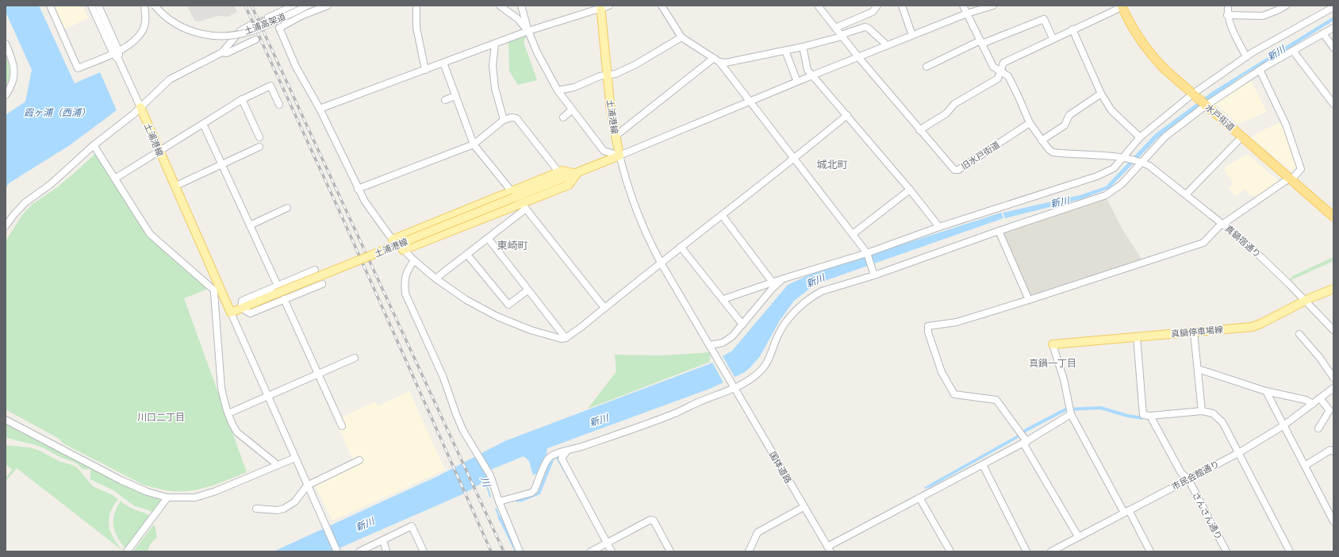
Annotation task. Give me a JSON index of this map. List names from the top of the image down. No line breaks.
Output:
{"streets":{"highway":["水戸街道"],"main road":["土浦港線","真鍋停車場線"],"street":["土浦高架道","旧水戸街道","真鍋宿通り","国体道路","市民会館通り","さんさん通り"]},"crossings":[["土浦港線","国体道路"],["真鍋宿通り","真鍋停車場線"],["真鍋停車場線","さんさん通り"],["市民会館通り","さんさん通り"]],"districts":["城北町","東崎町","真鍋一丁目","川口二丁目"],"water":["新川","霞ヶ浦（西浦）","川"]}
